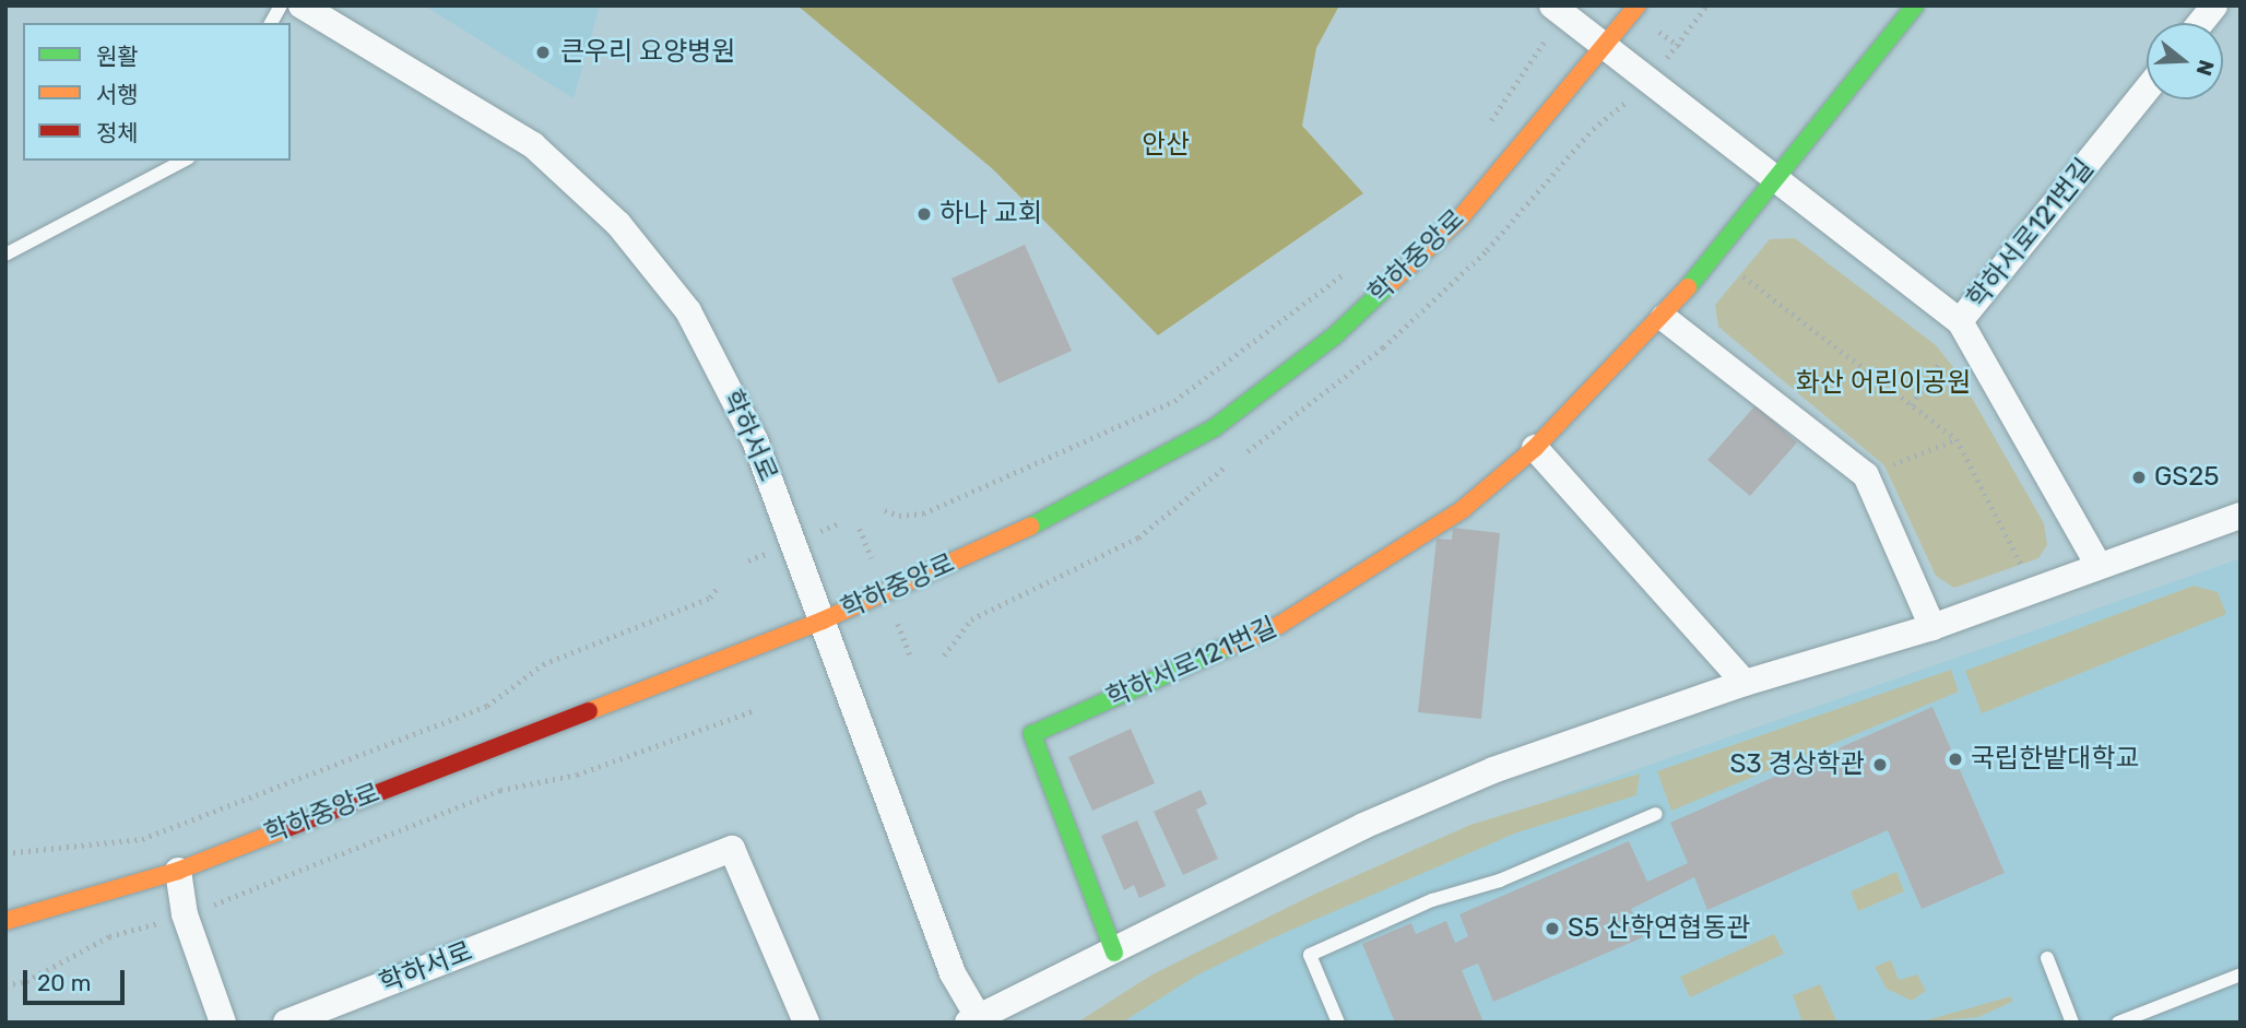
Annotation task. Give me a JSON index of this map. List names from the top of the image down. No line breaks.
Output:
{"streets":{"street":["학하서로121번길","학하중앙로","학하서로"]},"crossings":[["학하중앙로","학하서로"]],"parks":["안산","화산 어린이공원"],"places":["큰우리 요양병원","하나 교회","GS25","국립한밭대학교","S3 경상학관","S5 산학연협동관"],"legend":["원활","서행","정체"],"scale_bar":"20 m","north":"right"}
